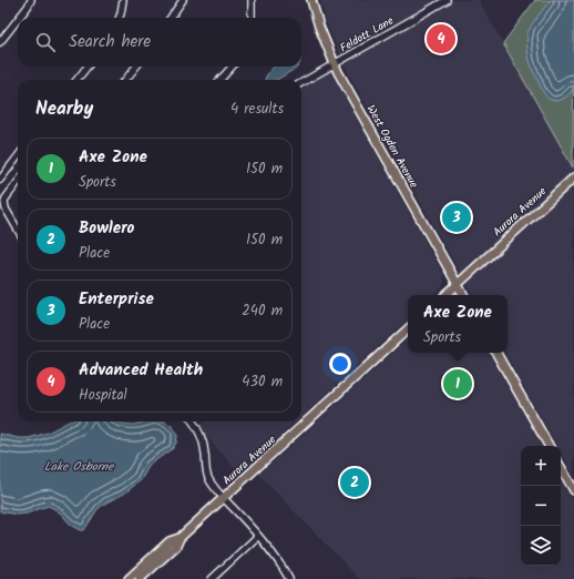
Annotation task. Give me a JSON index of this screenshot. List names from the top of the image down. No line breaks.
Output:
{"streets":{"main road":["West Ogden Avenue","Aurora Avenue"],"street":["Feldott Lane"]},"crossings":[["Feldott Lane","West Ogden Avenue"],["West Ogden Avenue","Aurora Avenue"]],"water":["Lake Osborne"],"page":{"search":"Search here","pins":["4","3","1","2"],"heading":["Nearby","4 results"],"list":[{"mark":"1","name":"Axe Zone","note":"Sports","value":"150 m"},{"mark":"2","name":"Bowlero","note":"Place","value":"150 m"},{"mark":"3","name":"Enterprise","note":"Place","value":"240 m"},{"mark":"4","name":"Advanced Health","note":"Hospital","value":"430 m"}],"popup":["Axe Zone","Sports"],"map_buttons":["+","−"]}}
